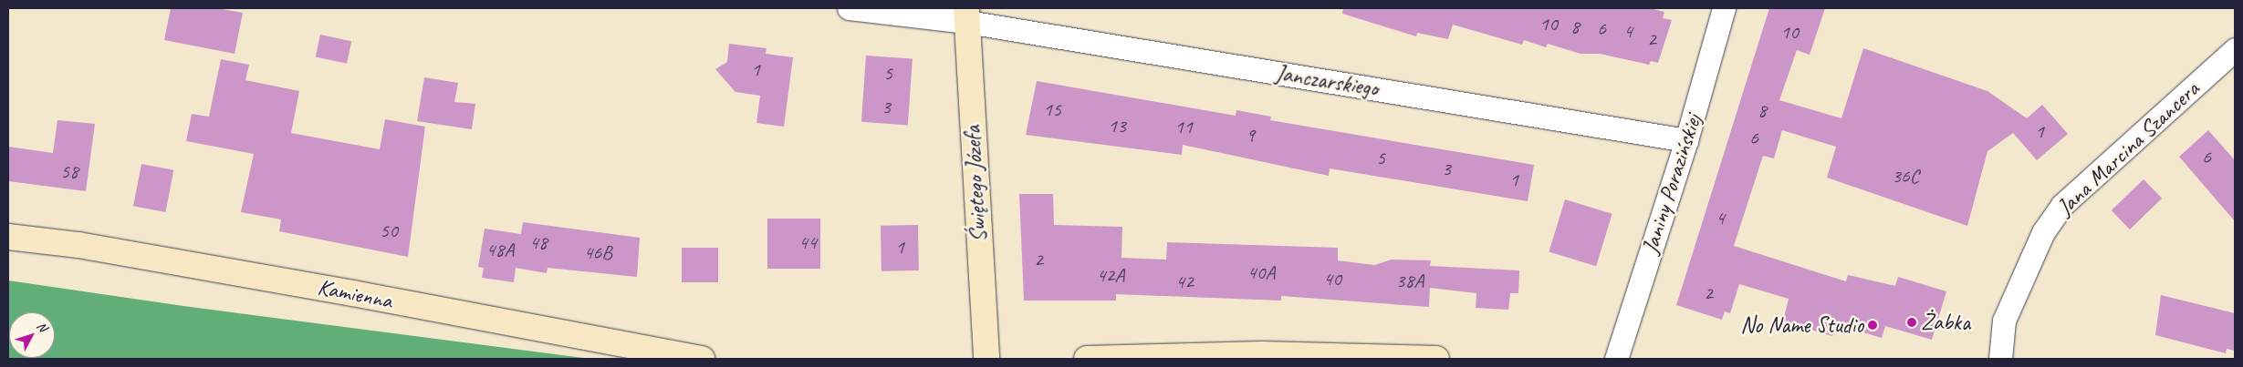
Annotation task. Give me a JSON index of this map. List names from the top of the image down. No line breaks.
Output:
{"streets":{"street":["Janczarskiego","Jana Marcina Szancera","Świętego Józefa","Janiny Porazińskiej","Kamienna"]},"crossings":[["Janczarskiego","Świętego Józefa"],["Janczarskiego","Janiny Porazińskiej"]],"places":["Żabka","No Name Studio"],"house_numbers":["10","8","6","4","10","2","1","5","3","15","8","13","11","1","9","6","6","5","3","58","36C","1","4","50","48","44","1","48A","46B","2","40A","42A","40","38A","42","2"],"north":"top right"}
